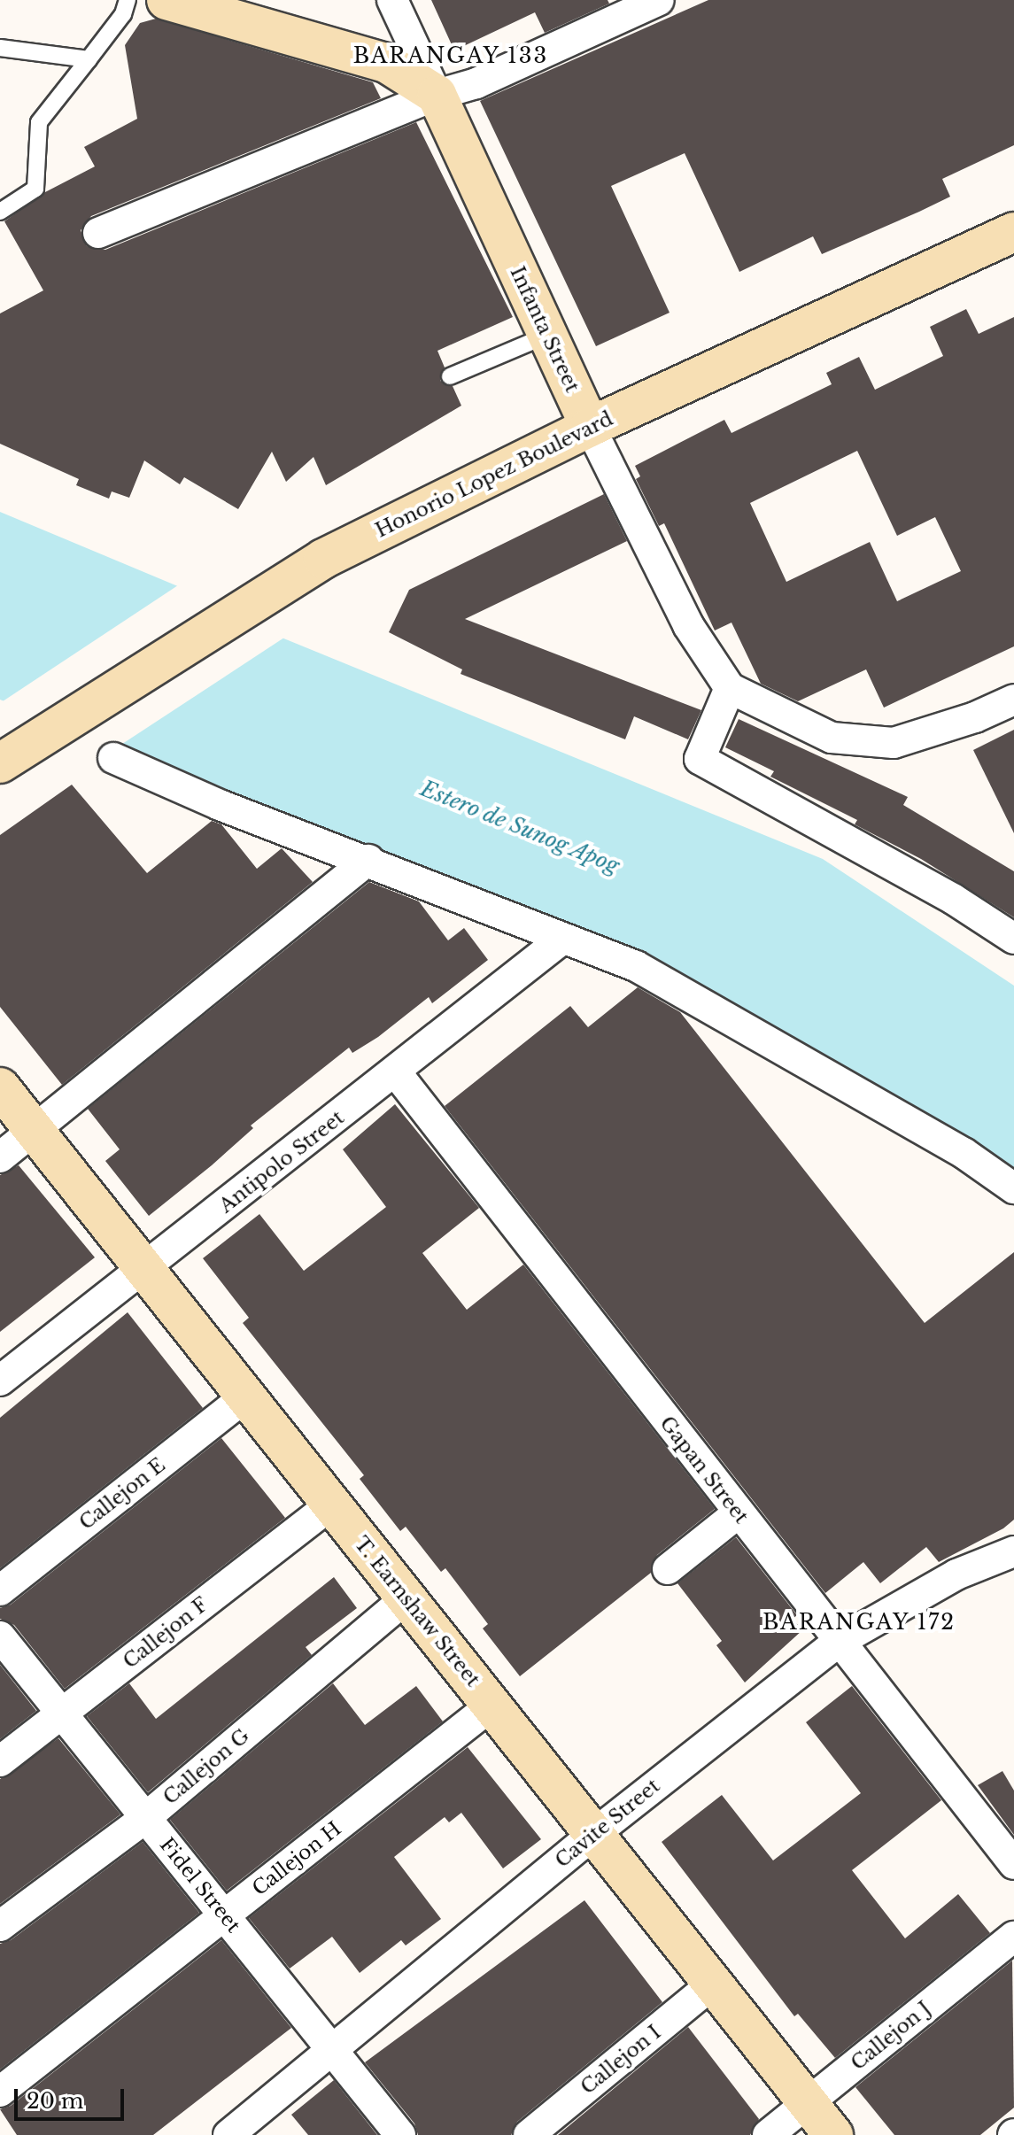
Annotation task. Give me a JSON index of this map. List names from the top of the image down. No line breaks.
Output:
{"streets":{"street":["Infanta Street","Honorio Lopez Boulevard","Antipolo Street","Gapan Street","Callejon E","T. Earnshaw Street","Callejon F","Callejon G","Cavite Street","Callejon H","Fidel Street","Callejon J","Callejon I"]},"crossings":[["Infanta Street","Honorio Lopez Boulevard"],["Antipolo Street","Gapan Street"],["Antipolo Street","T. Earnshaw Street"],["Gapan Street","Cavite Street"],["Callejon E","T. Earnshaw Street"],["T. Earnshaw Street","Callejon F"],["T. Earnshaw Street","Callejon G"],["T. Earnshaw Street","Cavite Street"],["T. Earnshaw Street","Callejon H"],["T. Earnshaw Street","Callejon J"],["T. Earnshaw Street","Callejon I"],["Callejon F","Fidel Street"],["Callejon G","Fidel Street"],["Cavite Street","Fidel Street"],["Callejon H","Fidel Street"]],"districts":["BARANGAY 133","BARANGAY 172"],"water":["Estero de Sunog Apog"],"scale_bar":"20 m"}
